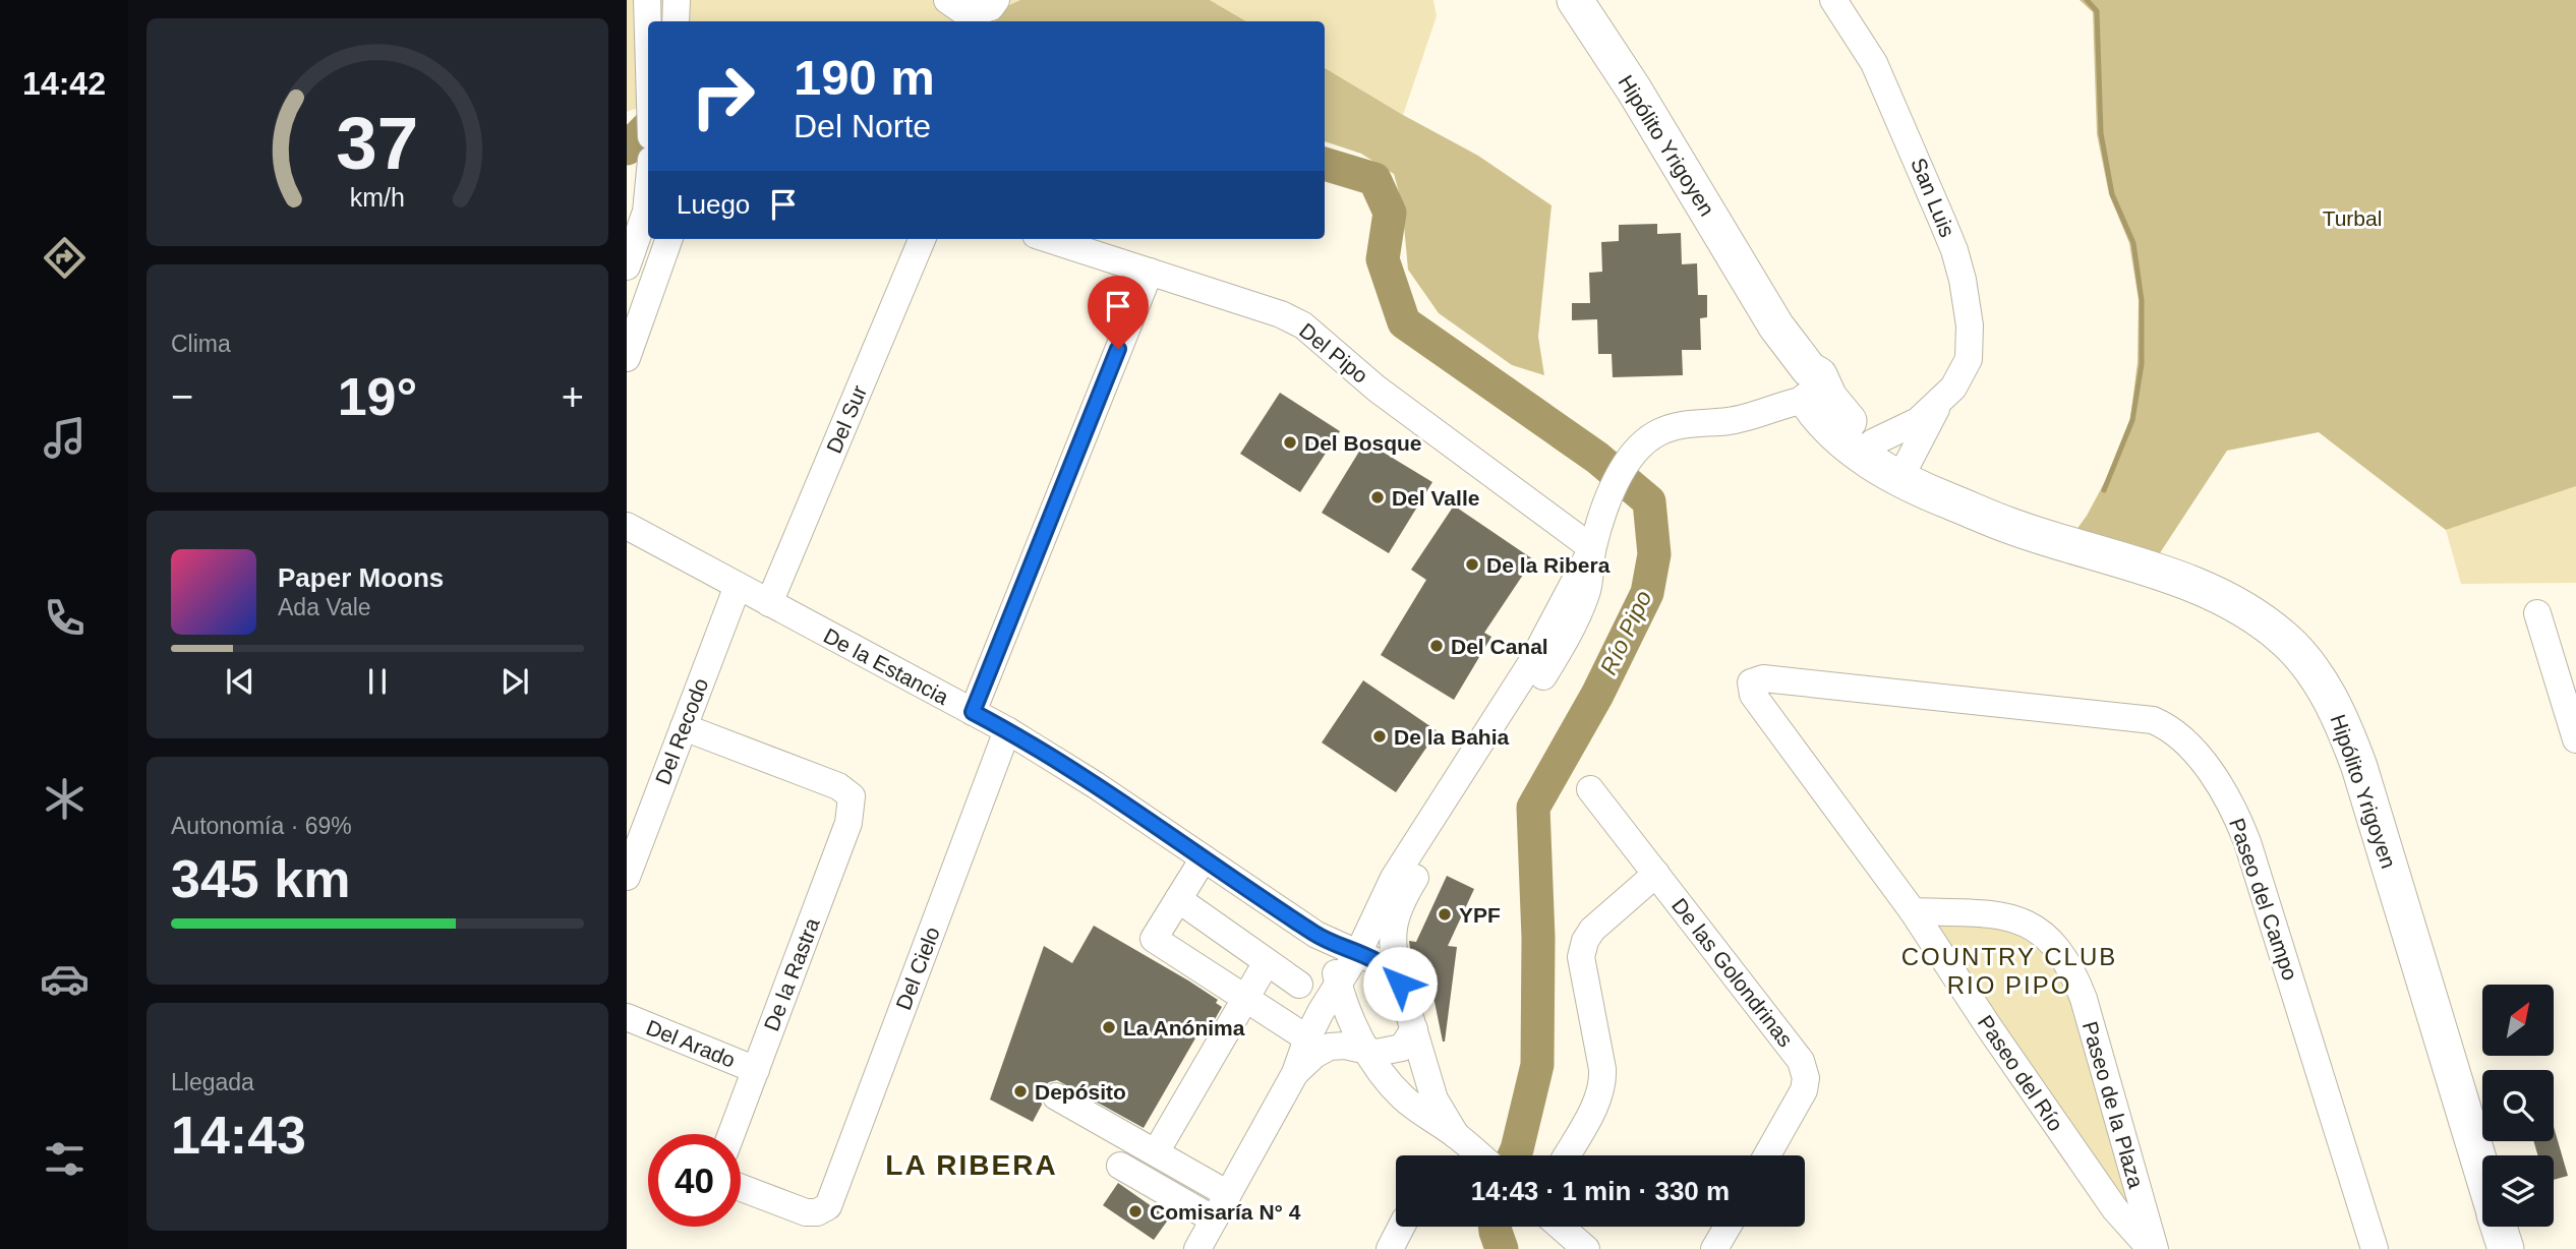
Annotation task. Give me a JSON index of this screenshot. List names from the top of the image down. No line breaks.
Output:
{"streets":{"main road":["Hipólito Yrigoyen"],"street":["San Luis","Del Pipo","Del Sur","De la Estancia","Del Recodo","Paseo del Campo","Del Cielo","De las Golondrinas","De la Rastra","Del Arado","Paseo del Río","Paseo de la Plaza"]},"crossings":[["Hipólito Yrigoyen","San Luis"],["Del Sur","De la Estancia"],["De la Estancia","Del Recodo"],["De la Estancia","Del Cielo"],["Del Recodo","De la Rastra"],["Paseo del Campo","Paseo del Río"],["De la Rastra","Del Arado"],["Paseo del Río","Paseo de la Plaza"]],"districts":["COUNTRY CLUB RIO PIPO","LA RIBERA"],"water":["Río Pipo"],"parks":["Turbal"],"places":["Del Bosque","Del Valle","De la Ribera","Del Canal","De la Bahia","YPF","La Anónima","Depósito","Comisaría N° 4"],"north":"top right","page":{"tabs":"14:42","turn":["190 m","Del Norte"],"then":"Luego","tile":["Clima",["Autonomía · 69%","345 km"],["Llegada","14:43"]],"heat":["−","19°","+"],"song":["Paper Moons","Ada Vale"],"limit":"40","trip":"14:43 · 1 min · 330 m","gauge":["37","km/h"]}}
